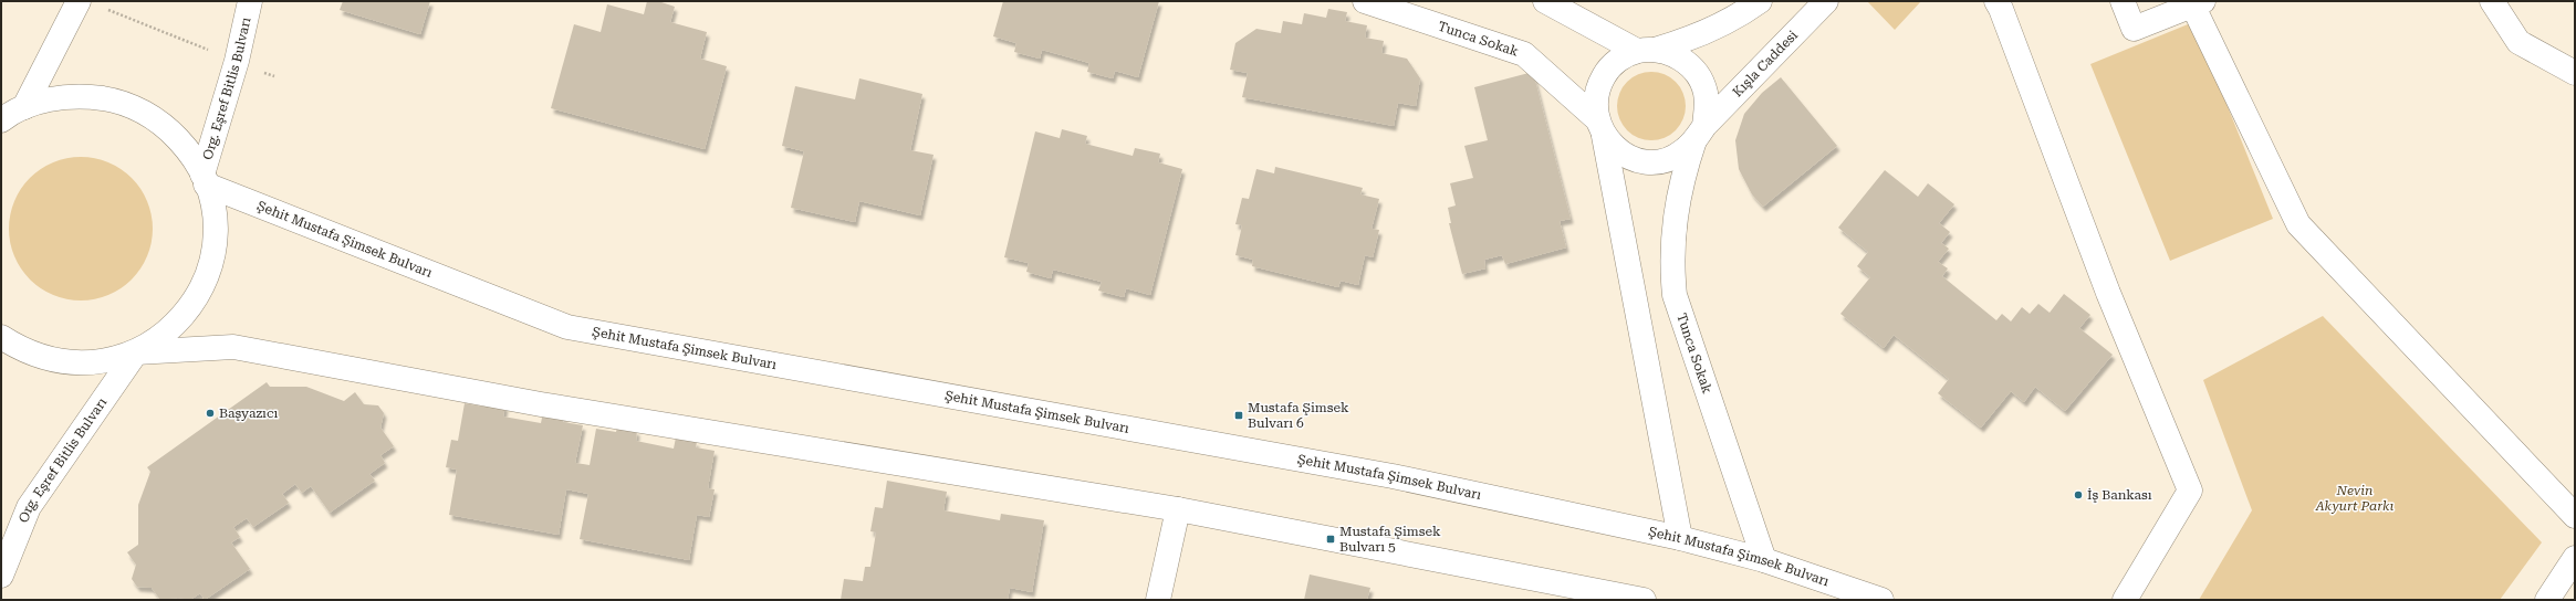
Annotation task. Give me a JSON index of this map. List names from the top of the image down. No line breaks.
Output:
{"streets":{"main road":["Tunca Sokak","Kışla Caddesi","Org. Eşref Bitlis Bulvarı","Şehit Mustafa Şimsek Bulvarı"]},"crossings":[["Tunca Sokak","Kışla Caddesi"],["Tunca Sokak","Şehit Mustafa Şimsek Bulvarı"],["Org. Eşref Bitlis Bulvarı","Şehit Mustafa Şimsek Bulvarı"]],"parks":["Nevin Akyurt Parkı"],"places":{"other":["Başyazıcı","İş Bankası"],"transit":["Mustafa Şimsek Bulvarı 6","Mustafa Şimsek Bulvarı 5"]}}
